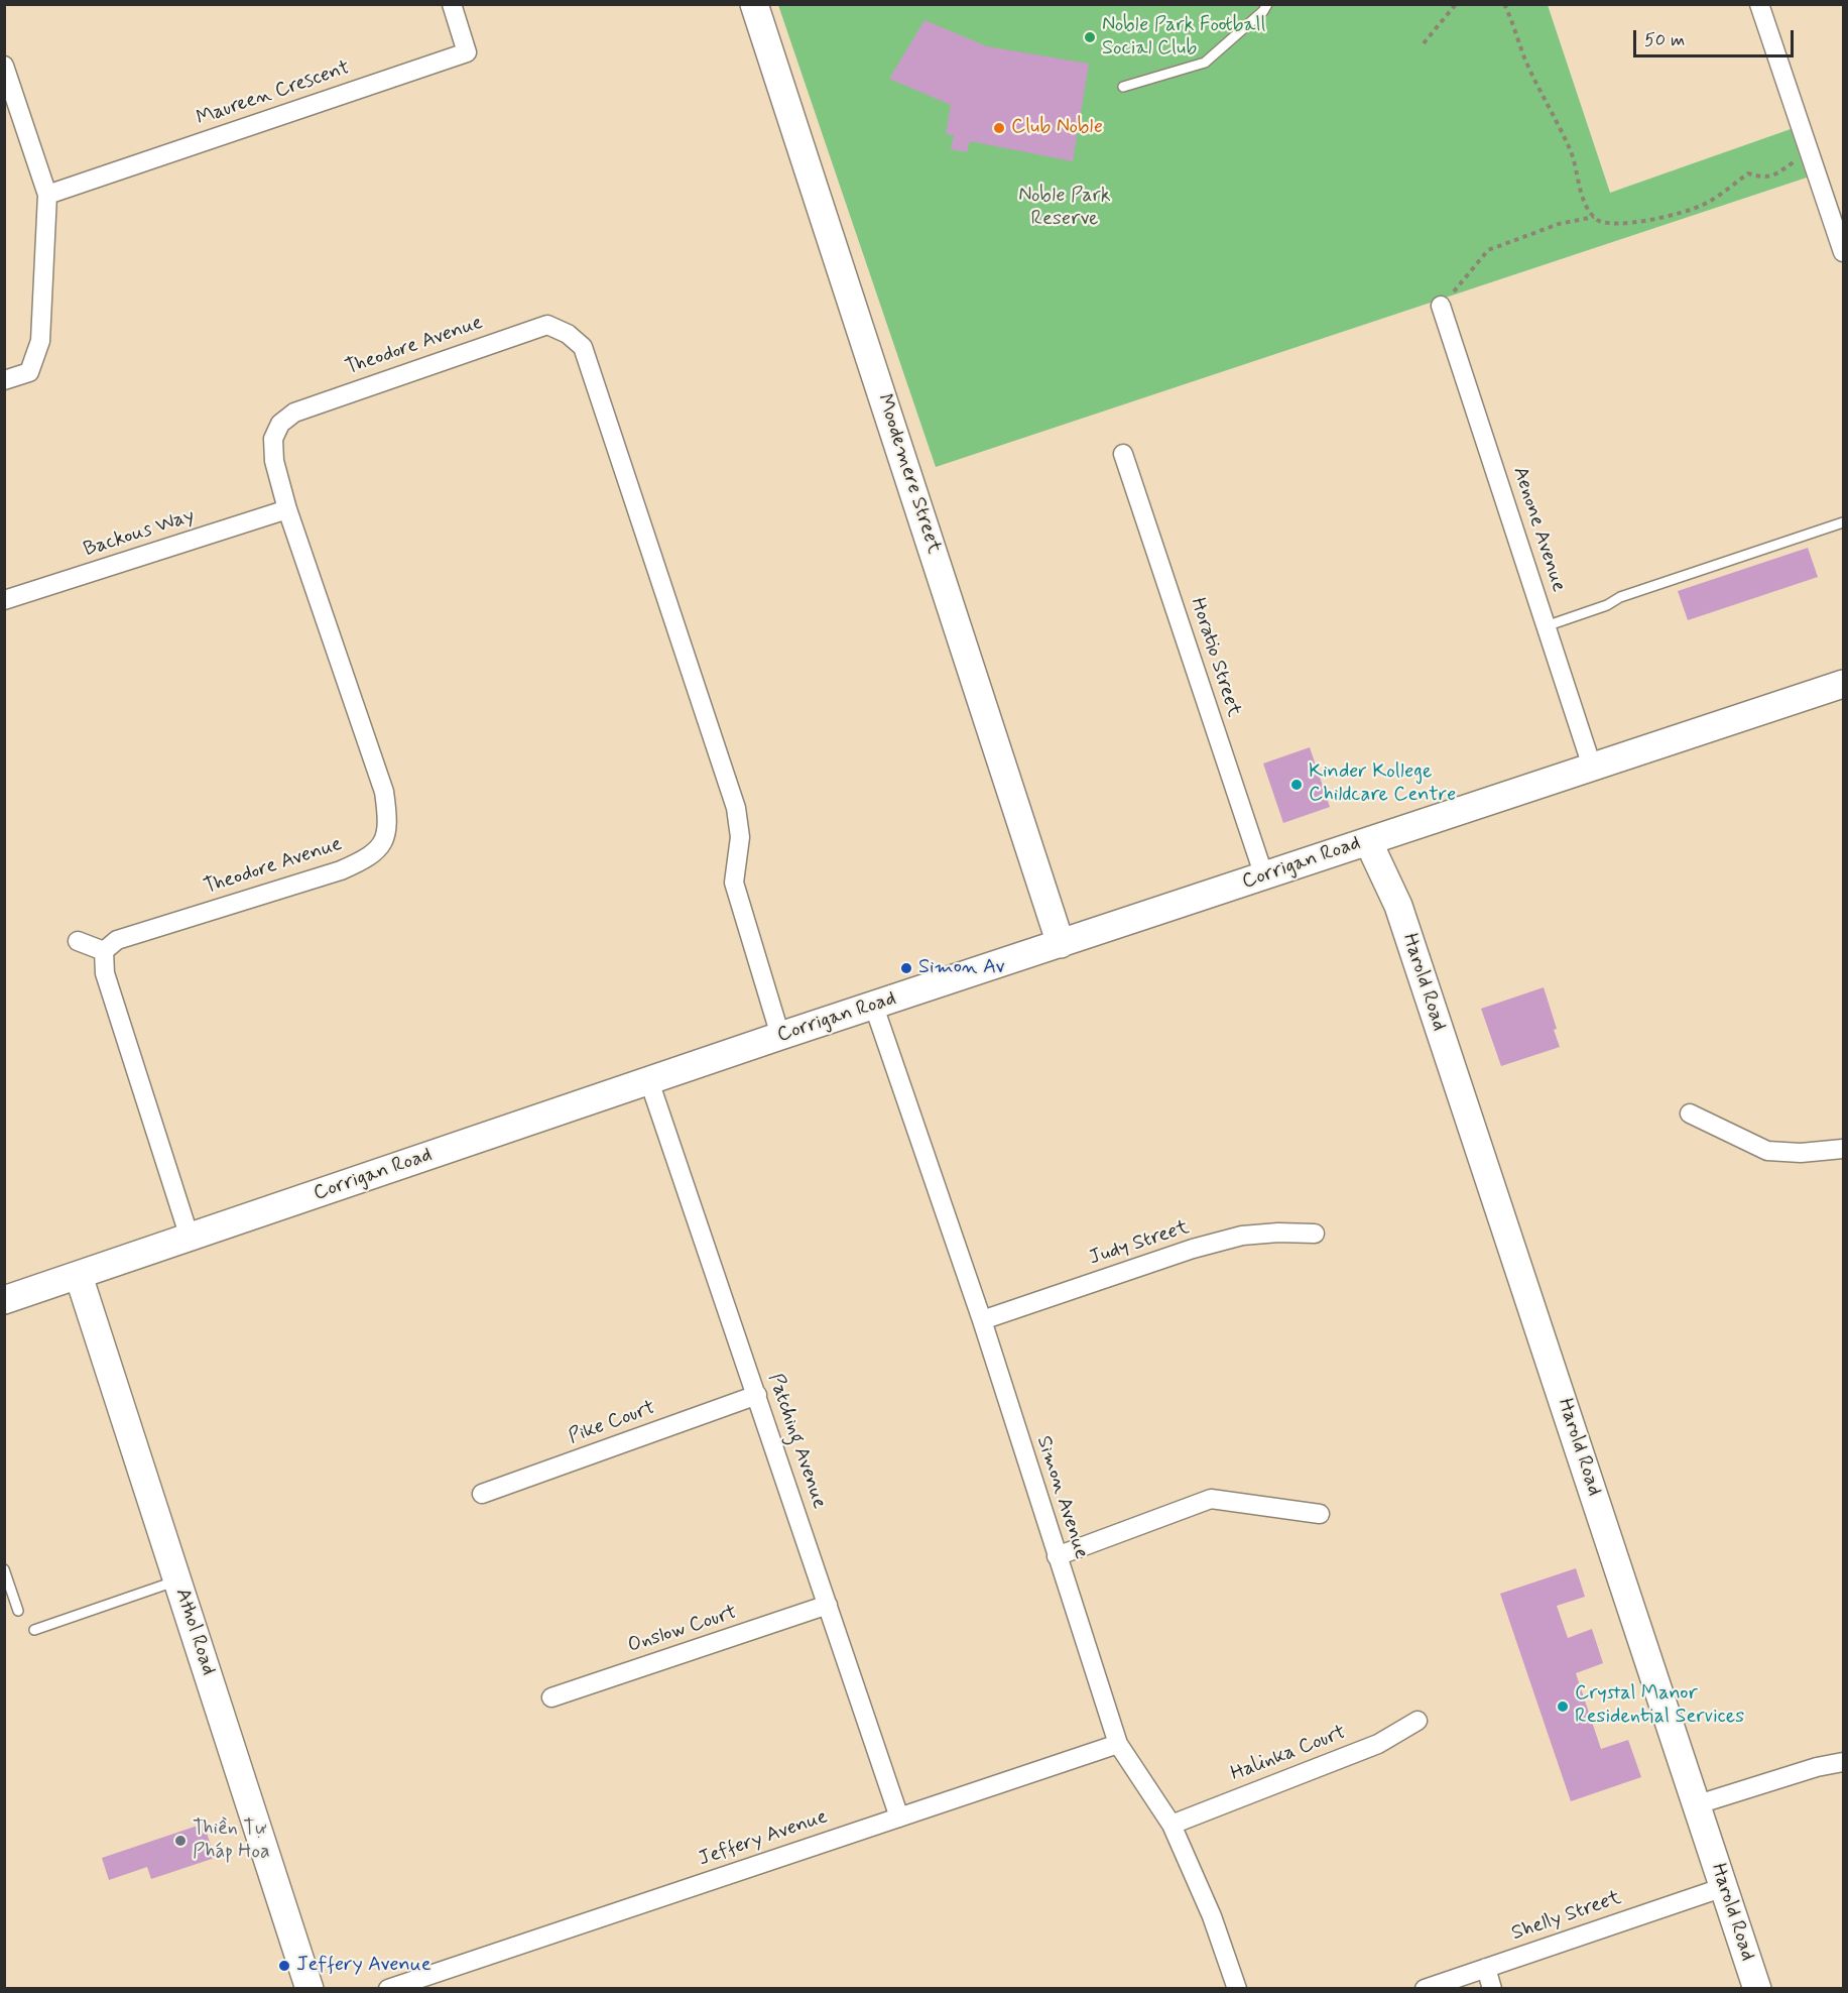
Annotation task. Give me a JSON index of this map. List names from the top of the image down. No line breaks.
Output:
{"streets":{"main road":["Moodemere Street","Corrigan Road","Harold Road","Athol Road"],"street":["Maureen Crescent","Theodore Avenue","Aenone Avenue","Backous Way","Horatio Street","Judy Street","Pike Court","Patching Avenue","Simon Avenue","Onslow Court","Halinka Court","Jeffery Avenue","Shelly Street"]},"crossings":[["Theodore Avenue","Backous Way"],["Theodore Avenue","Corrigan Road"],["Moodemere Street","Corrigan Road"],["Aenone Avenue","Corrigan Road"],["Horatio Street","Corrigan Road"],["Corrigan Road","Harold Road"],["Corrigan Road","Patching Avenue"],["Corrigan Road","Simon Avenue"],["Corrigan Road","Athol Road"],["Harold Road","Shelly Street"],["Judy Street","Simon Avenue"],["Pike Court","Patching Avenue"],["Patching Avenue","Onslow Court"],["Patching Avenue","Jeffery Avenue"],["Simon Avenue","Halinka Court"],["Simon Avenue","Jeffery Avenue"]],"parks":["Noble Park Reserve"],"places":["Noble Park Football Social Club","Club Noble","Kinder Kollege Childcare Centre","Simon Av","Crystal Manor Residential Services","Thiền Tự Pháp Hoa","Jeffery Avenue"],"scale_bar":"50 m"}
